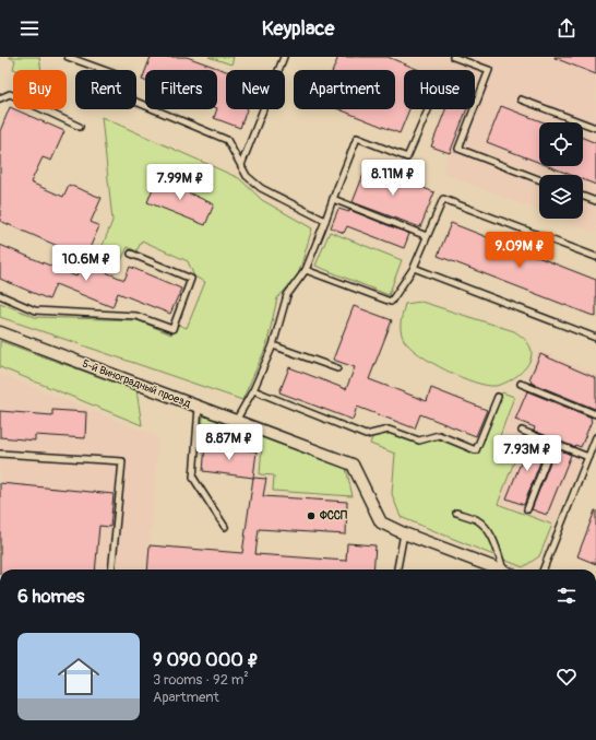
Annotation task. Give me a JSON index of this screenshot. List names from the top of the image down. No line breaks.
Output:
{"streets":{"street":["5-й Виноградный проезд"]},"places":["ФССП"],"page":{"header":"Keyplace","chip":["Buy","Rent","Filters","New","Apartment","House"],"price":["8.11M ₽","7.99M ₽","9.09M ₽","10.6M ₽","8.87M ₽","7.93M ₽"],"heading":"6 homes","list":[{"name":"9 090 000 ₽","note":"3 rooms · 92 m² · Apartment"}]}}
